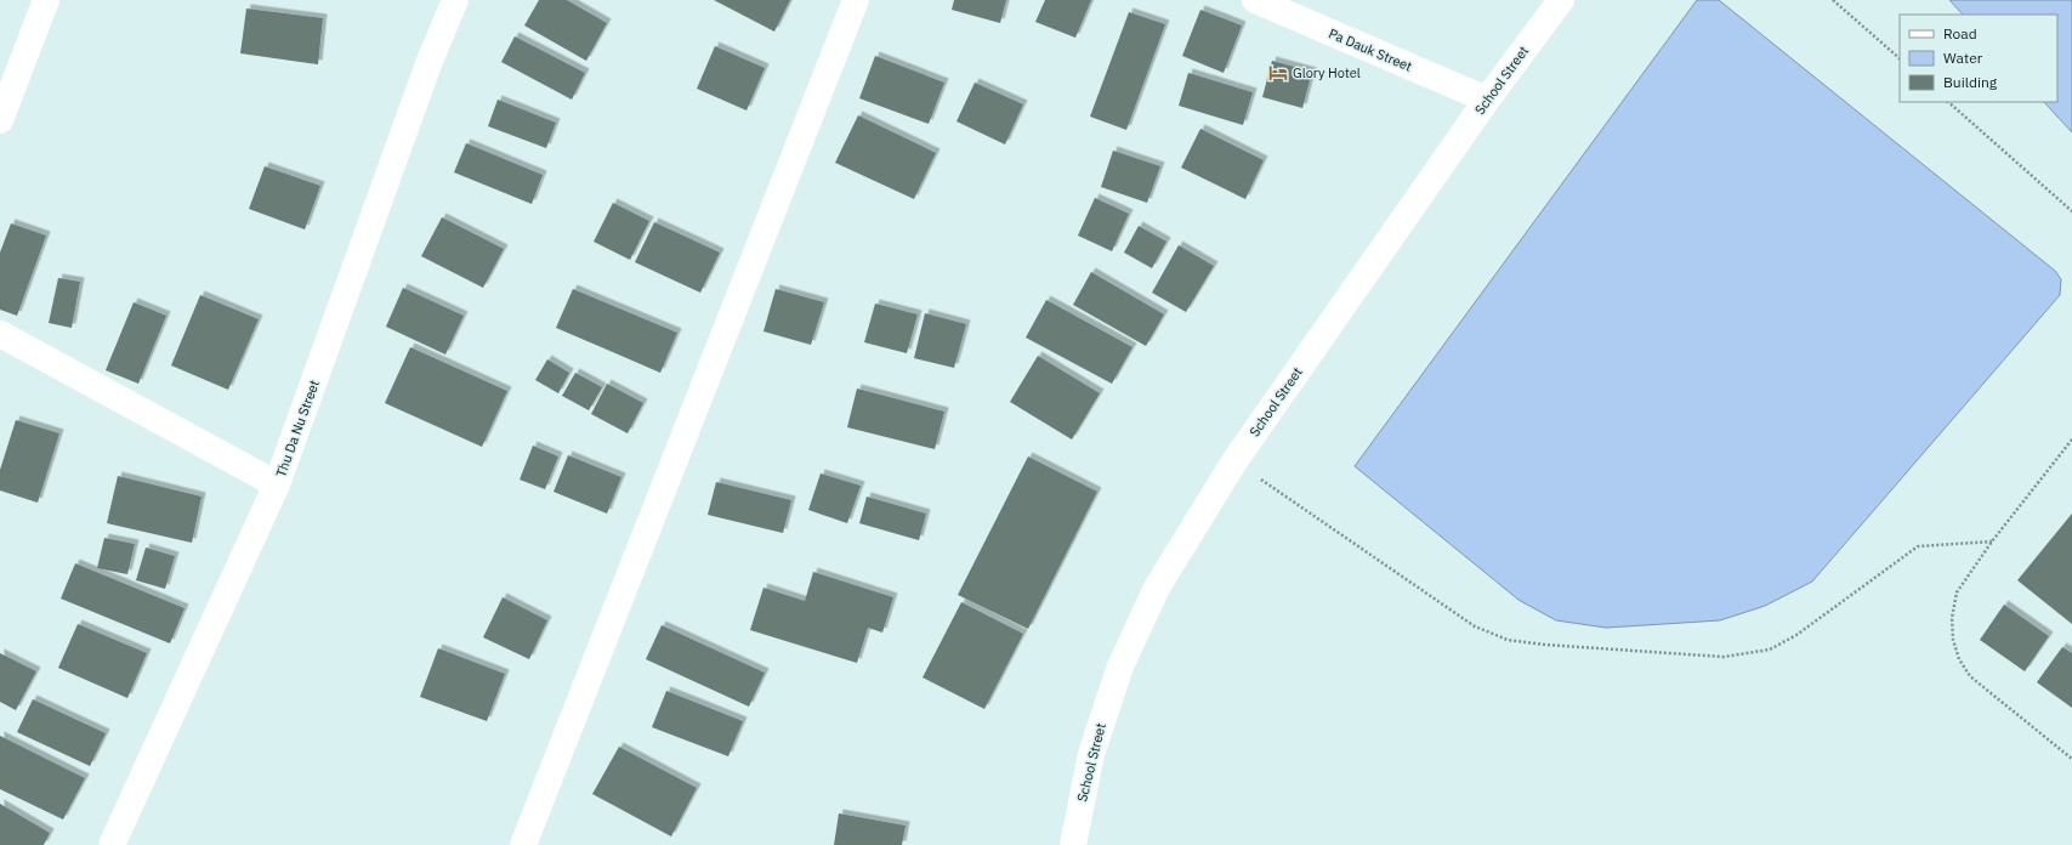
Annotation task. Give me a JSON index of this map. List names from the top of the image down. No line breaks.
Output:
{"streets":{"street":["Pa Dauk Street","School Street","Thu Da Nu Street"]},"crossings":[["Pa Dauk Street","School Street"]],"places":{"hotel":["Glory Hotel"]},"legend":["Road","Water","Building"]}
